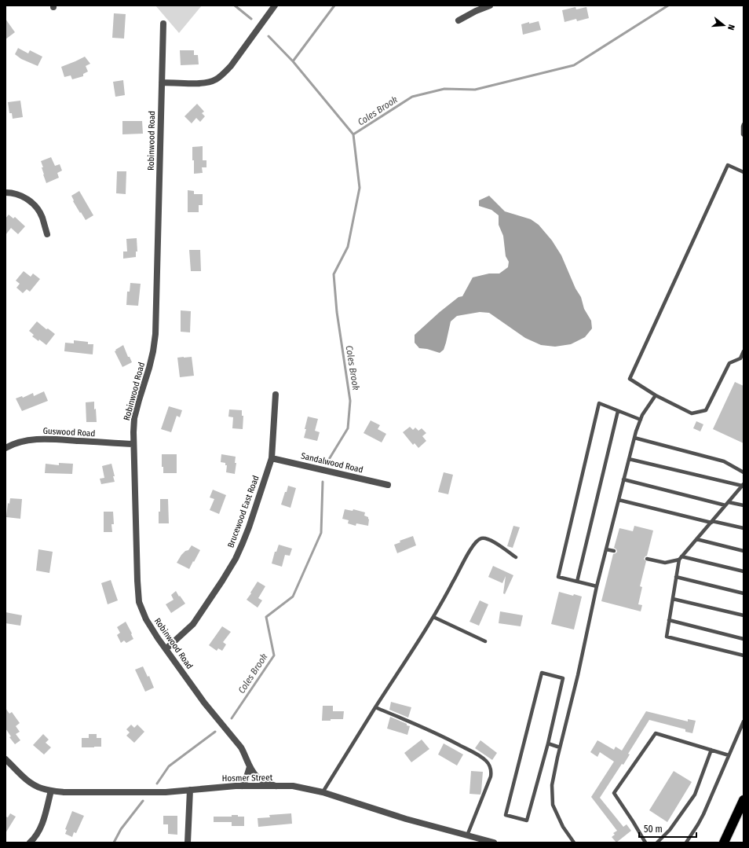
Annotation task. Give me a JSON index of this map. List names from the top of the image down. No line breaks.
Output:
{"streets":{"street":["Robinwood Road","Guswood Road","Sandalwood Road","Brucewood East Road","Hosmer Street"]},"crossings":[["Robinwood Road","Guswood Road"],["Robinwood Road","Brucewood East Road"],["Robinwood Road","Hosmer Street"],["Sandalwood Road","Brucewood East Road"]],"water":["Coles Brook"],"scale_bar":"50 m","north":"right"}
